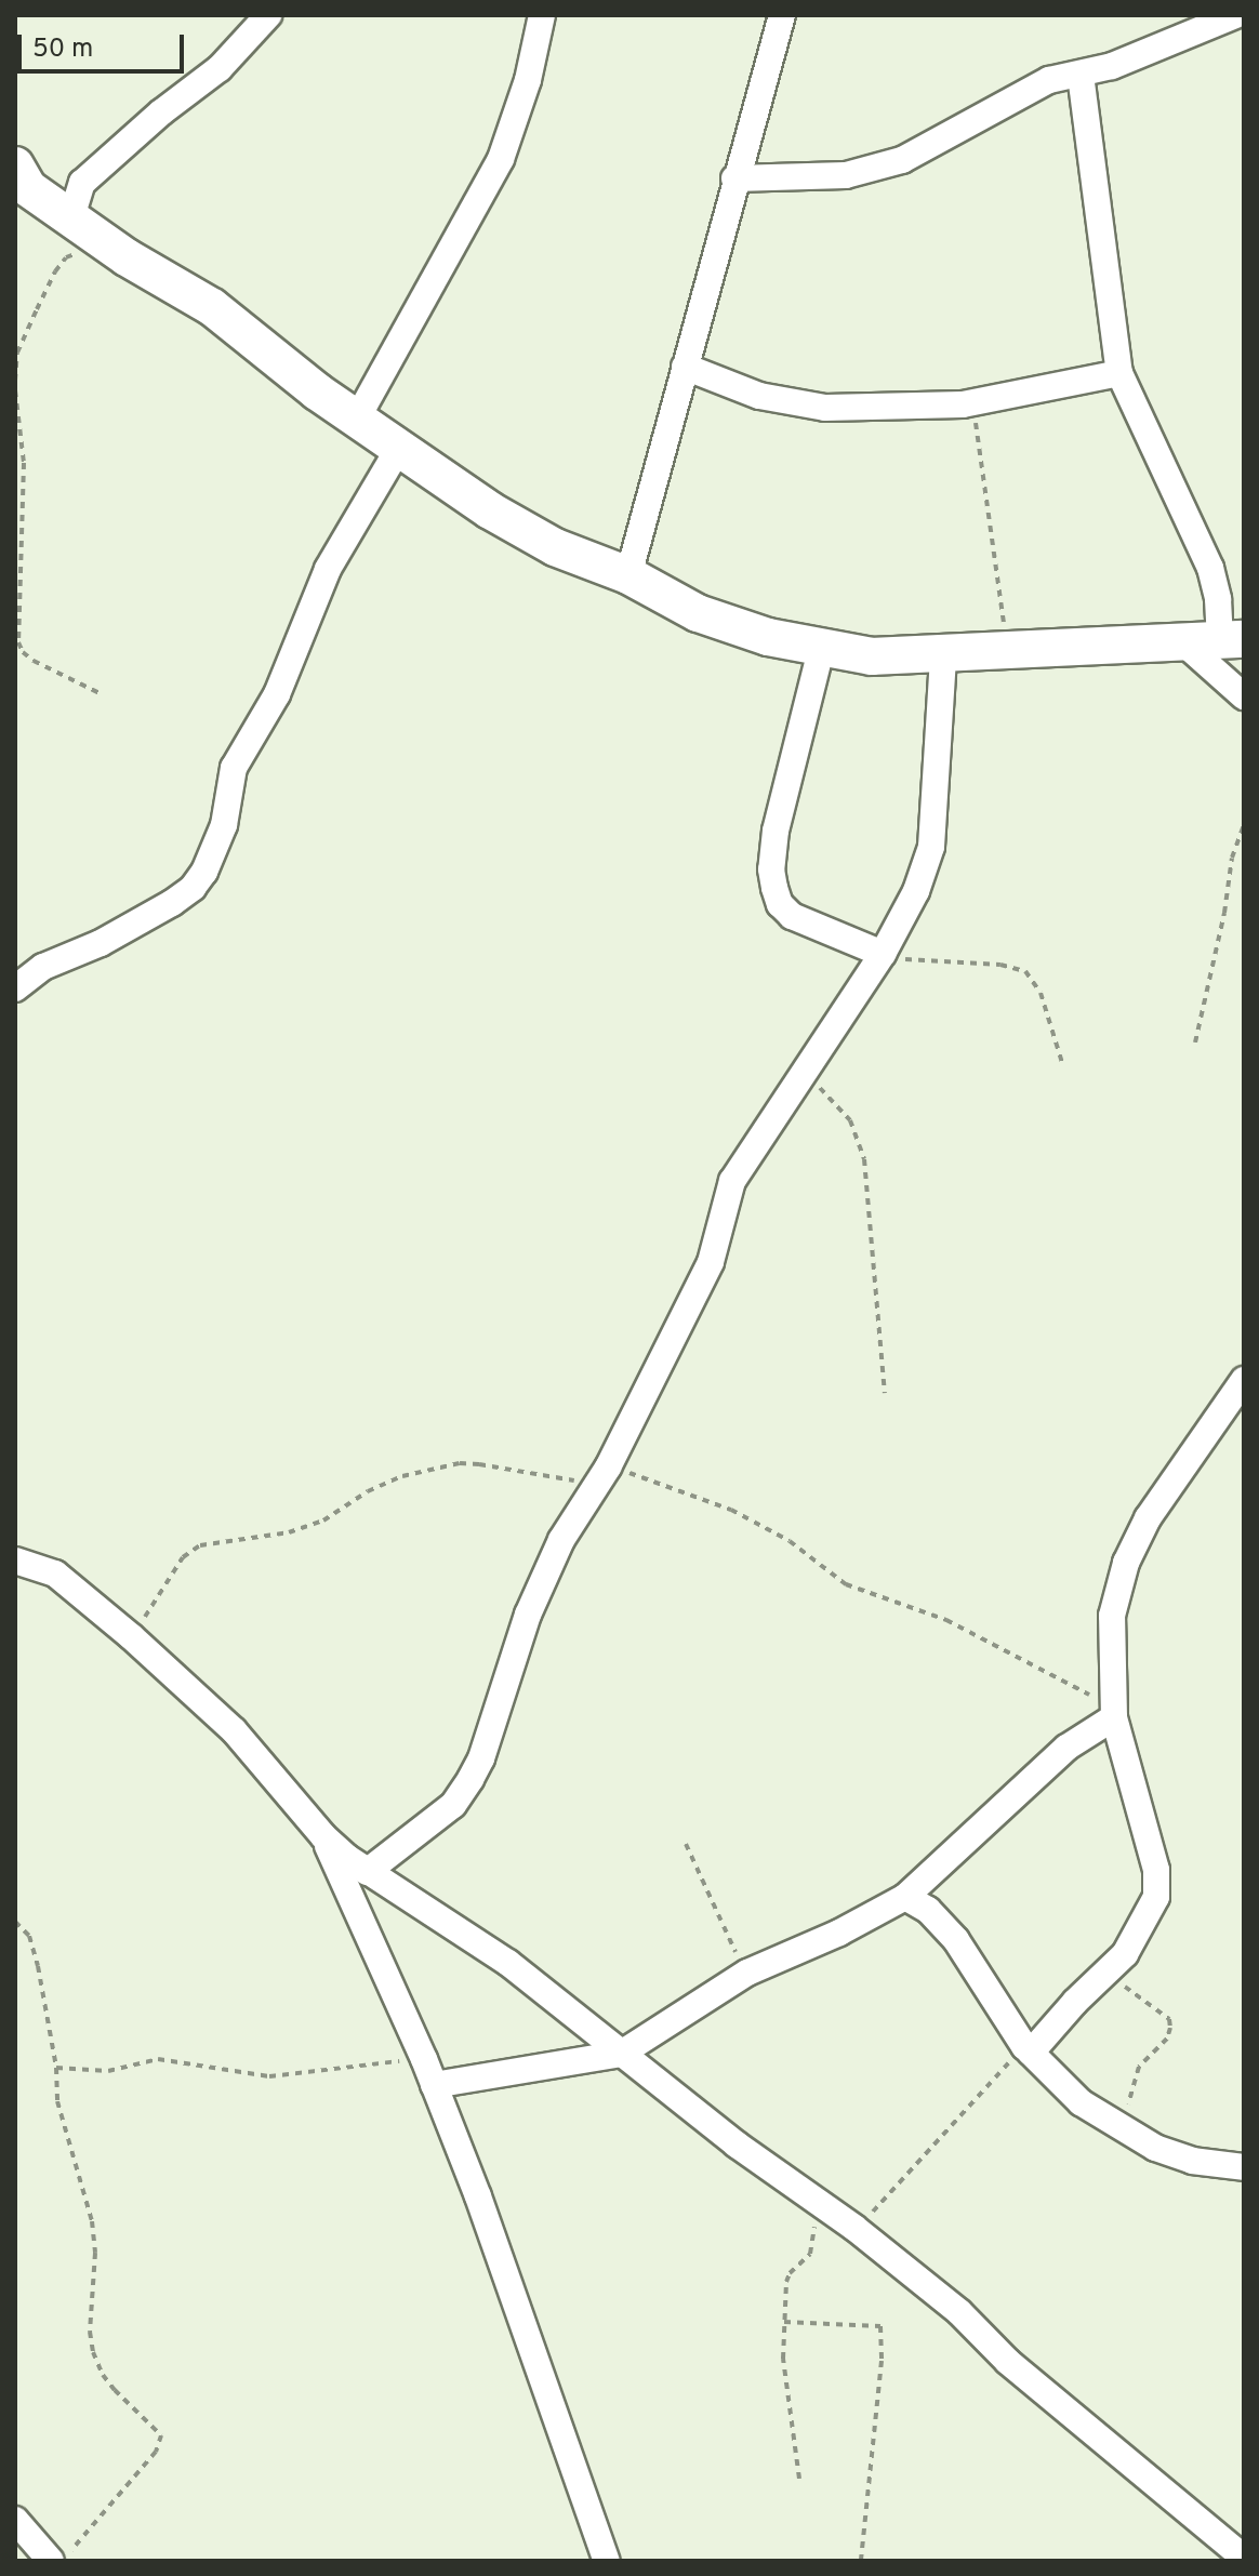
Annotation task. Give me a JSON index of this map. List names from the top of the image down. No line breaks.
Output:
{"scale_bar":"50 m"}
